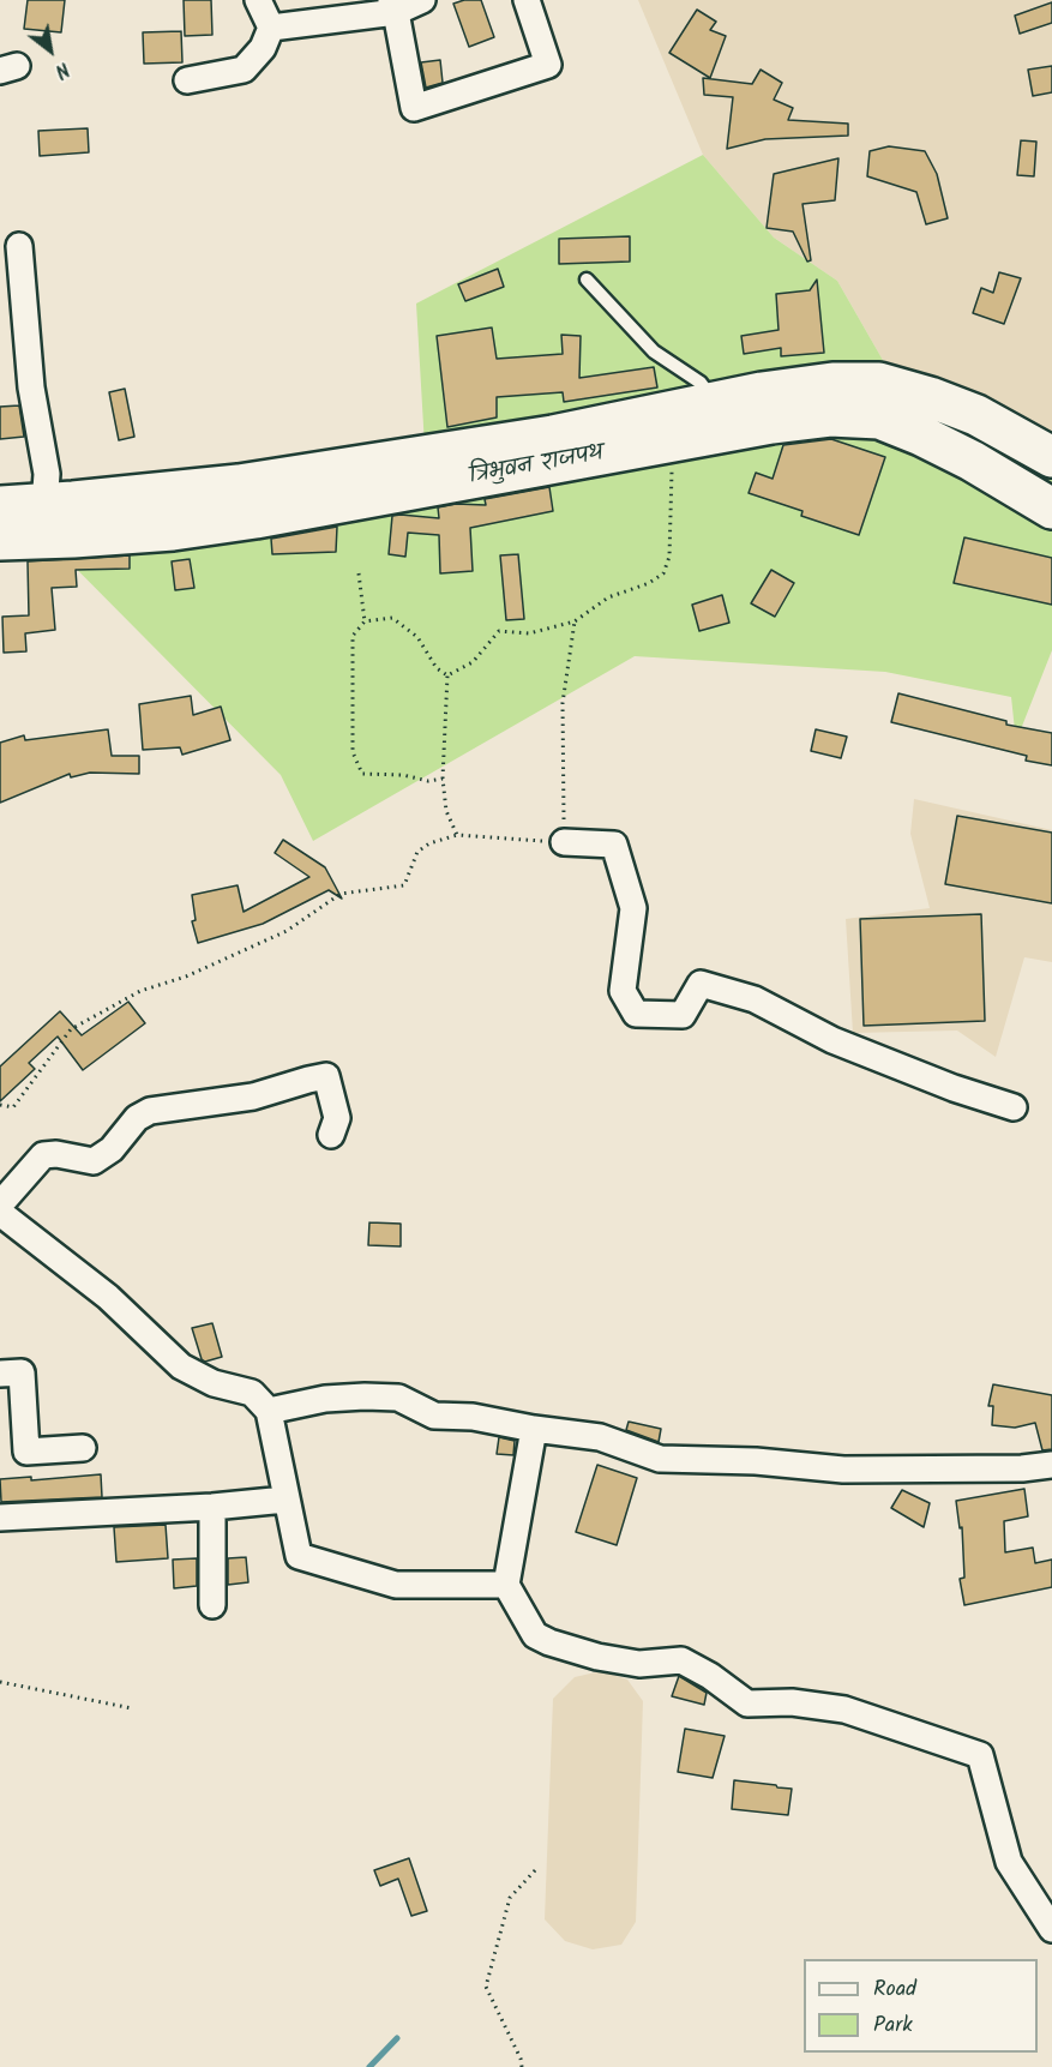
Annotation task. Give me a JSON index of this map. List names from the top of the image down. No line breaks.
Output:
{"streets":{"highway":["त्रिभुवन राजपथ"]},"legend":["Road","Park"],"north":"bottom right"}
